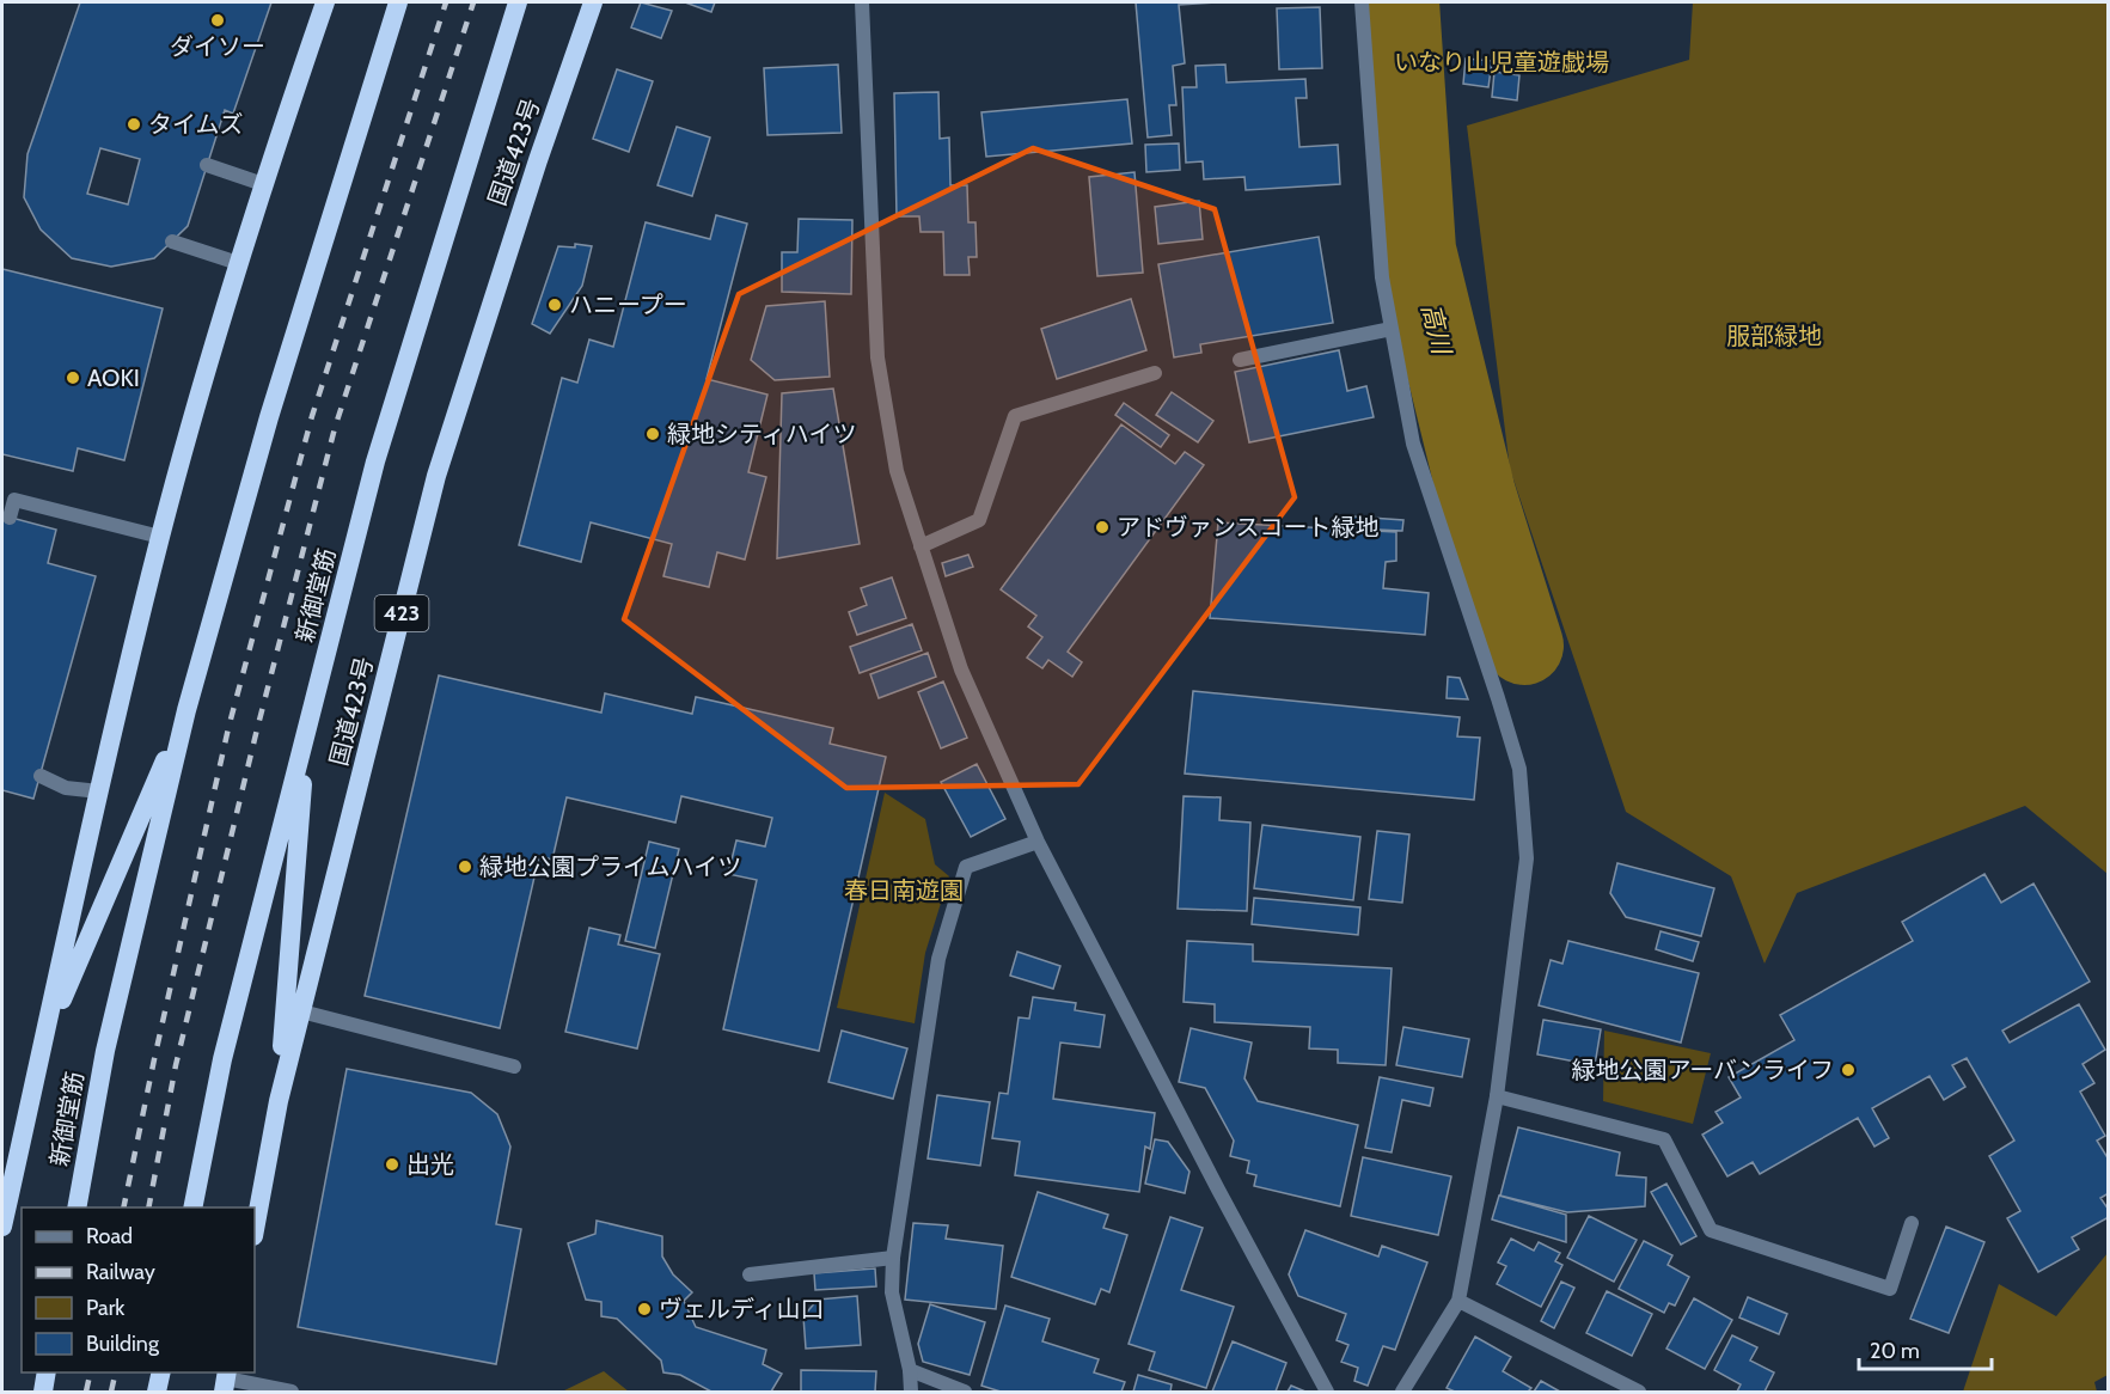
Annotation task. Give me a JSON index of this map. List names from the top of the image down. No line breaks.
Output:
{"streets":{"highway":["国道423号","新御堂筋","423"]},"water":["高川"],"parks":["いなり山児童遊戯場","服部緑地","春日南遊園"],"places":["ダイソー","タイムズ","ハニープー","AOKI","緑地シティハイツ","アドヴァンスコート緑地","緑地公園プライムハイツ","緑地公園アーバンライフ","出光","ヴェルディ山口"],"legend":["Road","Railway","Park","Building"],"scale_bar":"20 m"}
